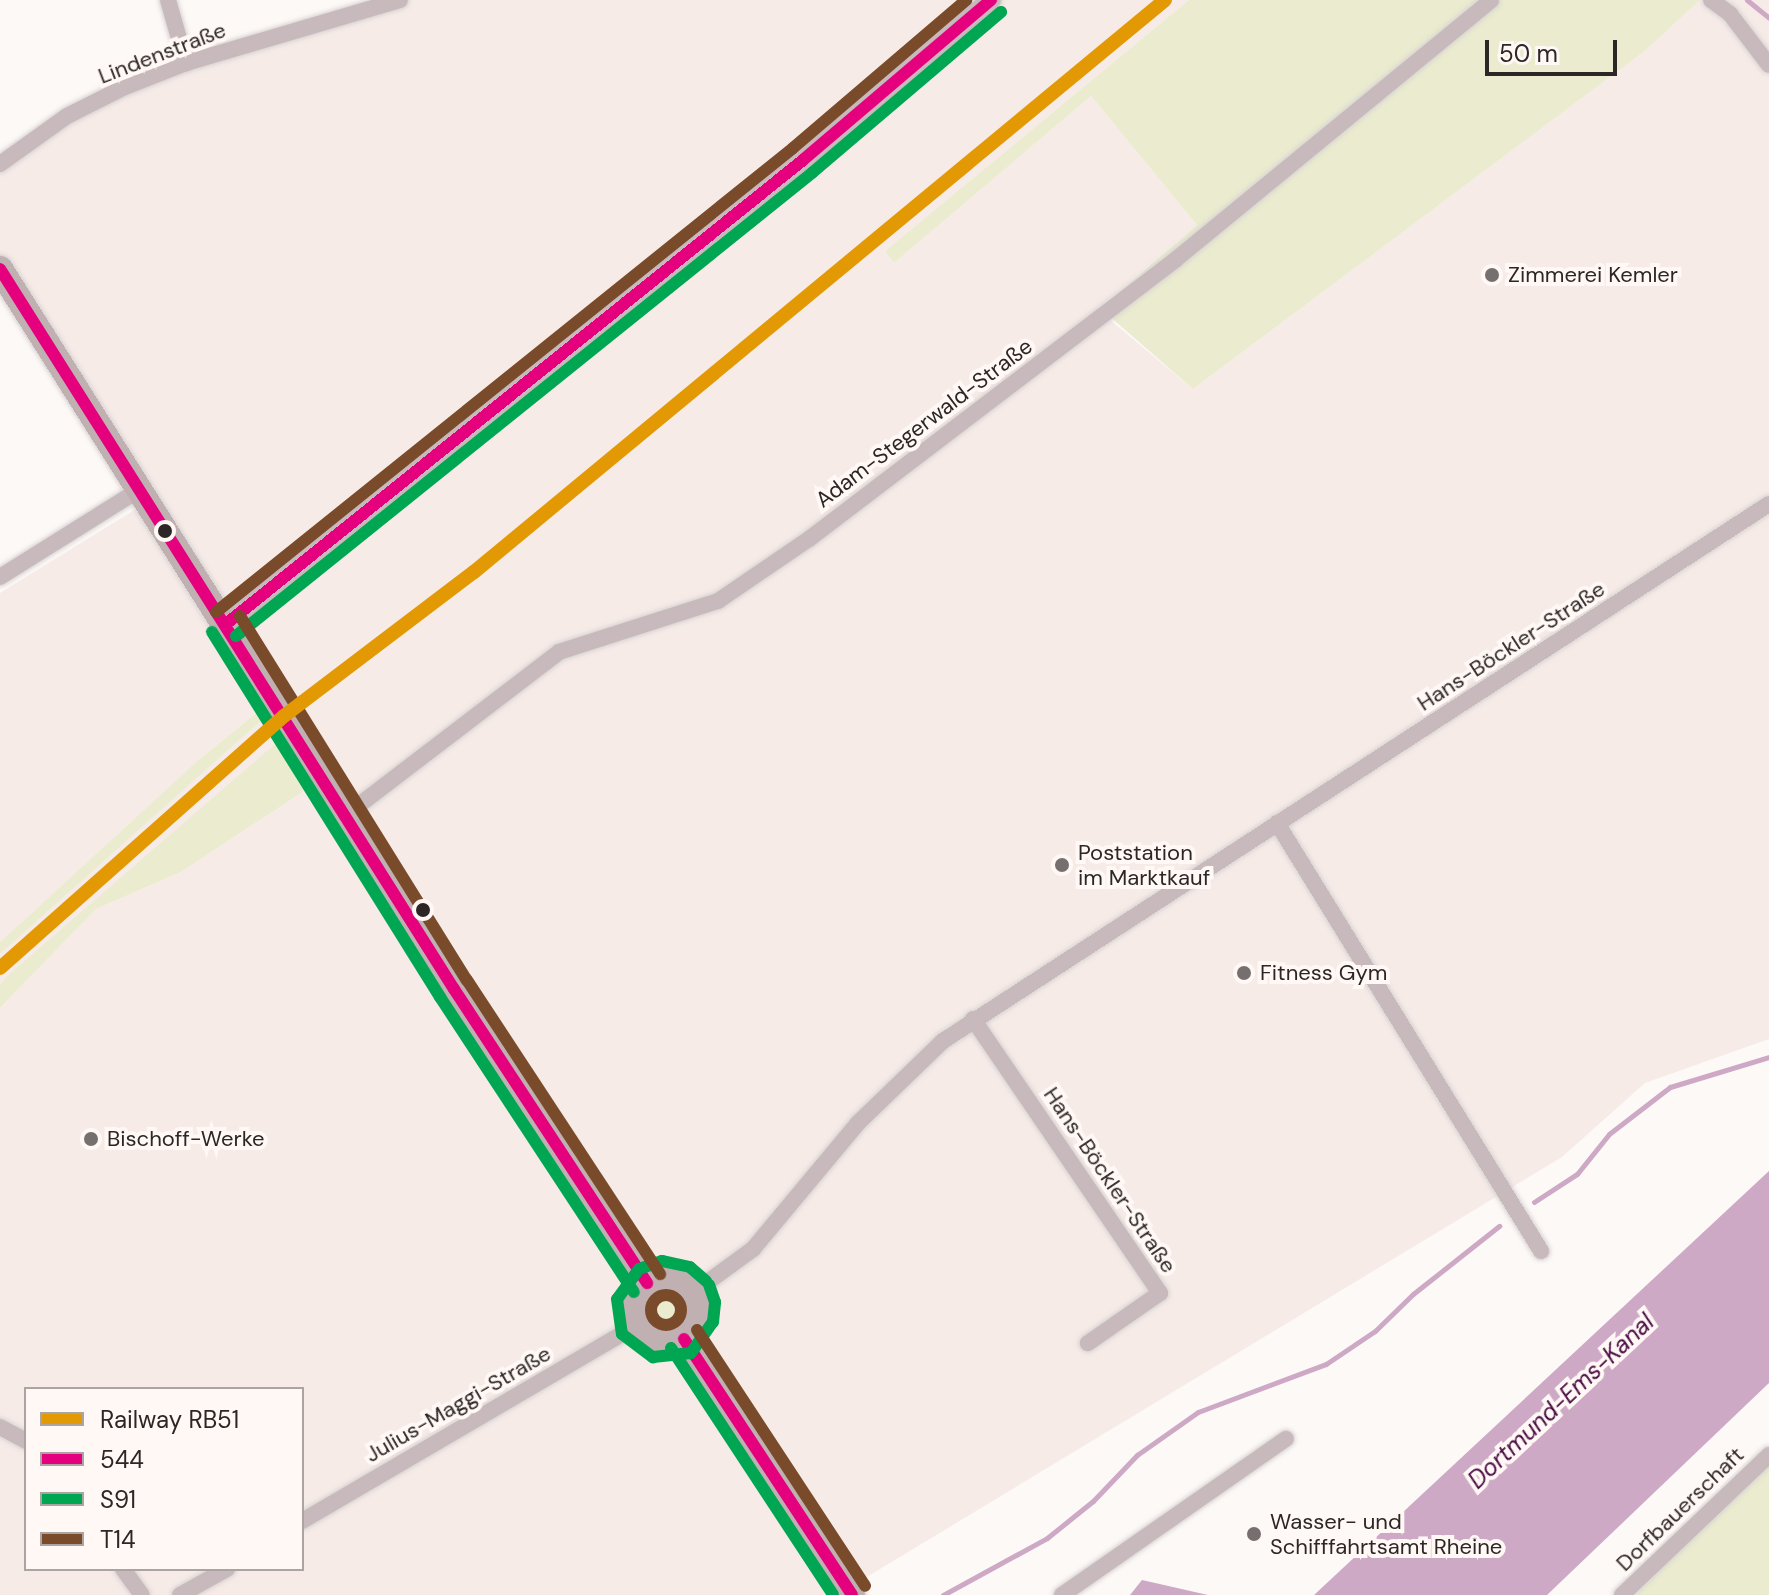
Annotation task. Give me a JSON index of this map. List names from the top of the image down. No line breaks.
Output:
{"streets":{"street":["Lindenstraße","Adam-Stegerwald-Straße","Hans-Böckler-Straße","Julius-Maggi-Straße","Dorfbauerschaft"]},"crossings":[["Hans-Böckler-Straße","Julius-Maggi-Straße"]],"water":["Dortmund-Ems-Kanal"],"places":["Zimmerei Kemler","Poststation im Marktkauf","Fitness Gym","Bischoff-Werke","Wasser- und Schifffahrtsamt Rheine"],"lines":["rail line RB51","transit line 544","transit line T14","transit line S91"],"legend":["Railway RB51","544","S91","T14"],"scale_bar":"50 m"}
